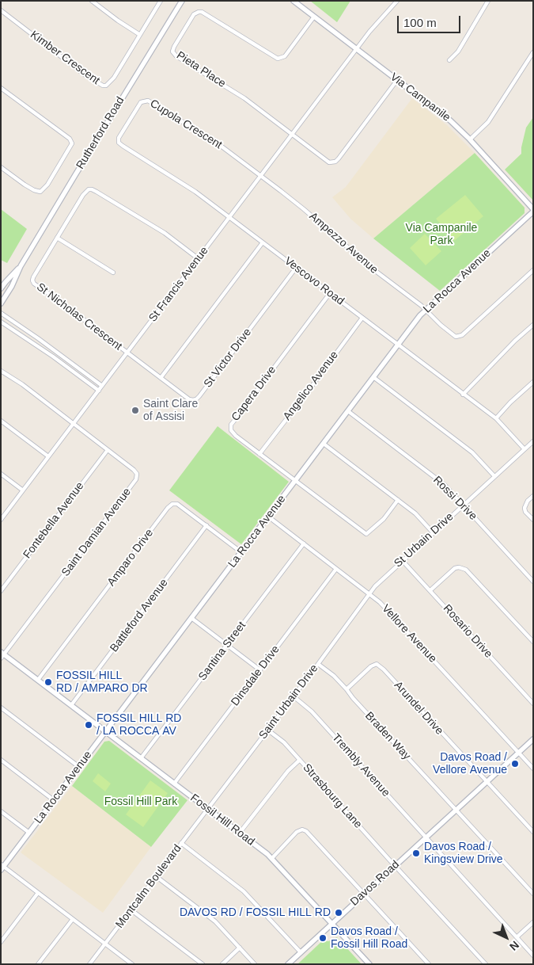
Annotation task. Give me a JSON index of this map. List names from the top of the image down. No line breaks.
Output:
{"streets":{"street":["Kimber Crescent","Pieta Place","Via Campanile","Cupola Crescent","Rutherford Road","Ampezzo Avenue","Vescovo Road","La Rocca Avenue","St Francis Avenue","St Nicholas Crescent","St Victor Drive","Angelico Avenue","Capera Drive","Rossi Drive","Fontebella Avenue","Saint Damian Avenue","St Urbain Drive","Amparo Drive","Battleford Avenue","Rosario Drive","Vellore Avenue","Santina Street","Dinsdale Drive","Saint Urbain Drive","Arundel Drive","Braden Way","Trembly Avenue","Strasbourg Lane","Fossil Hill Road","Davos Road","Montcalm Boulevard"]},"crossings":[["Pieta Place","Via Campanile"],["Pieta Place","St Francis Avenue"],["Via Campanile","La Rocca Avenue"],["Via Campanile","St Francis Avenue"],["Cupola Crescent","Ampezzo Avenue"],["Cupola Crescent","Vescovo Road"],["Cupola Crescent","St Francis Avenue"],["Ampezzo Avenue","La Rocca Avenue"],["Ampezzo Avenue","St Francis Avenue"],["Vescovo Road","La Rocca Avenue"],["Vescovo Road","St Francis Avenue"],["Vescovo Road","St Victor Drive"],["Vescovo Road","Angelico Avenue"],["Vescovo Road","Capera Drive"],["Vescovo Road","St Urbain Drive"],["La Rocca Avenue","Capera Drive"],["La Rocca Avenue","Rossi Drive"],["La Rocca Avenue","Amparo Drive"],["La Rocca Avenue","Vellore Avenue"],["La Rocca Avenue","Fossil Hill Road"],["St Francis Avenue","St Nicholas Crescent"],["St Francis Avenue","St Victor Drive"],["St Francis Avenue","Saint Damian Avenue"],["St Nicholas Crescent","St Victor Drive"],["Angelico Avenue","Capera Drive"],["Rossi Drive","St Urbain Drive"],["Fontebella Avenue","Saint Damian Avenue"],["Saint Damian Avenue","Fossil Hill Road"],["St Urbain Drive","Rosario Drive"],["St Urbain Drive","Vellore Avenue"],["St Urbain Drive","Saint Urbain Drive"],["Amparo Drive","Battleford Avenue"],["Amparo Drive","Fossil Hill Road"],["Battleford Avenue","Fossil Hill Road"],["Vellore Avenue","Santina Street"],["Vellore Avenue","Dinsdale Drive"],["Vellore Avenue","Saint Urbain Drive"],["Vellore Avenue","Davos Road"],["Santina Street","Fossil Hill Road"],["Dinsdale Drive","Fossil Hill Road"],["Saint Urbain Drive","Braden Way"],["Saint Urbain Drive","Trembly Avenue"],["Saint Urbain Drive","Strasbourg Lane"],["Saint Urbain Drive","Fossil Hill Road"],["Saint Urbain Drive","Montcalm Boulevard"],["Arundel Drive","Braden Way"],["Arundel Drive","Davos Road"],["Braden Way","Davos Road"],["Trembly Avenue","Davos Road"],["Strasbourg Lane","Davos Road"],["Fossil Hill Road","Davos Road"],["Fossil Hill Road","Montcalm Boulevard"]],"parks":["Via Campanile Park","Fossil Hill Park"],"places":["Saint Clare of Assisi","FOSSIL HILL RD / AMPARO DR","FOSSIL HILL RD / LA ROCCA AV","Davos Road / Vellore Avenue","Davos Road / Kingsview Drive","DAVOS RD / FOSSIL HILL RD","Davos Road / Fossil Hill Road"],"scale_bar":"100 m","north":"bottom right"}
